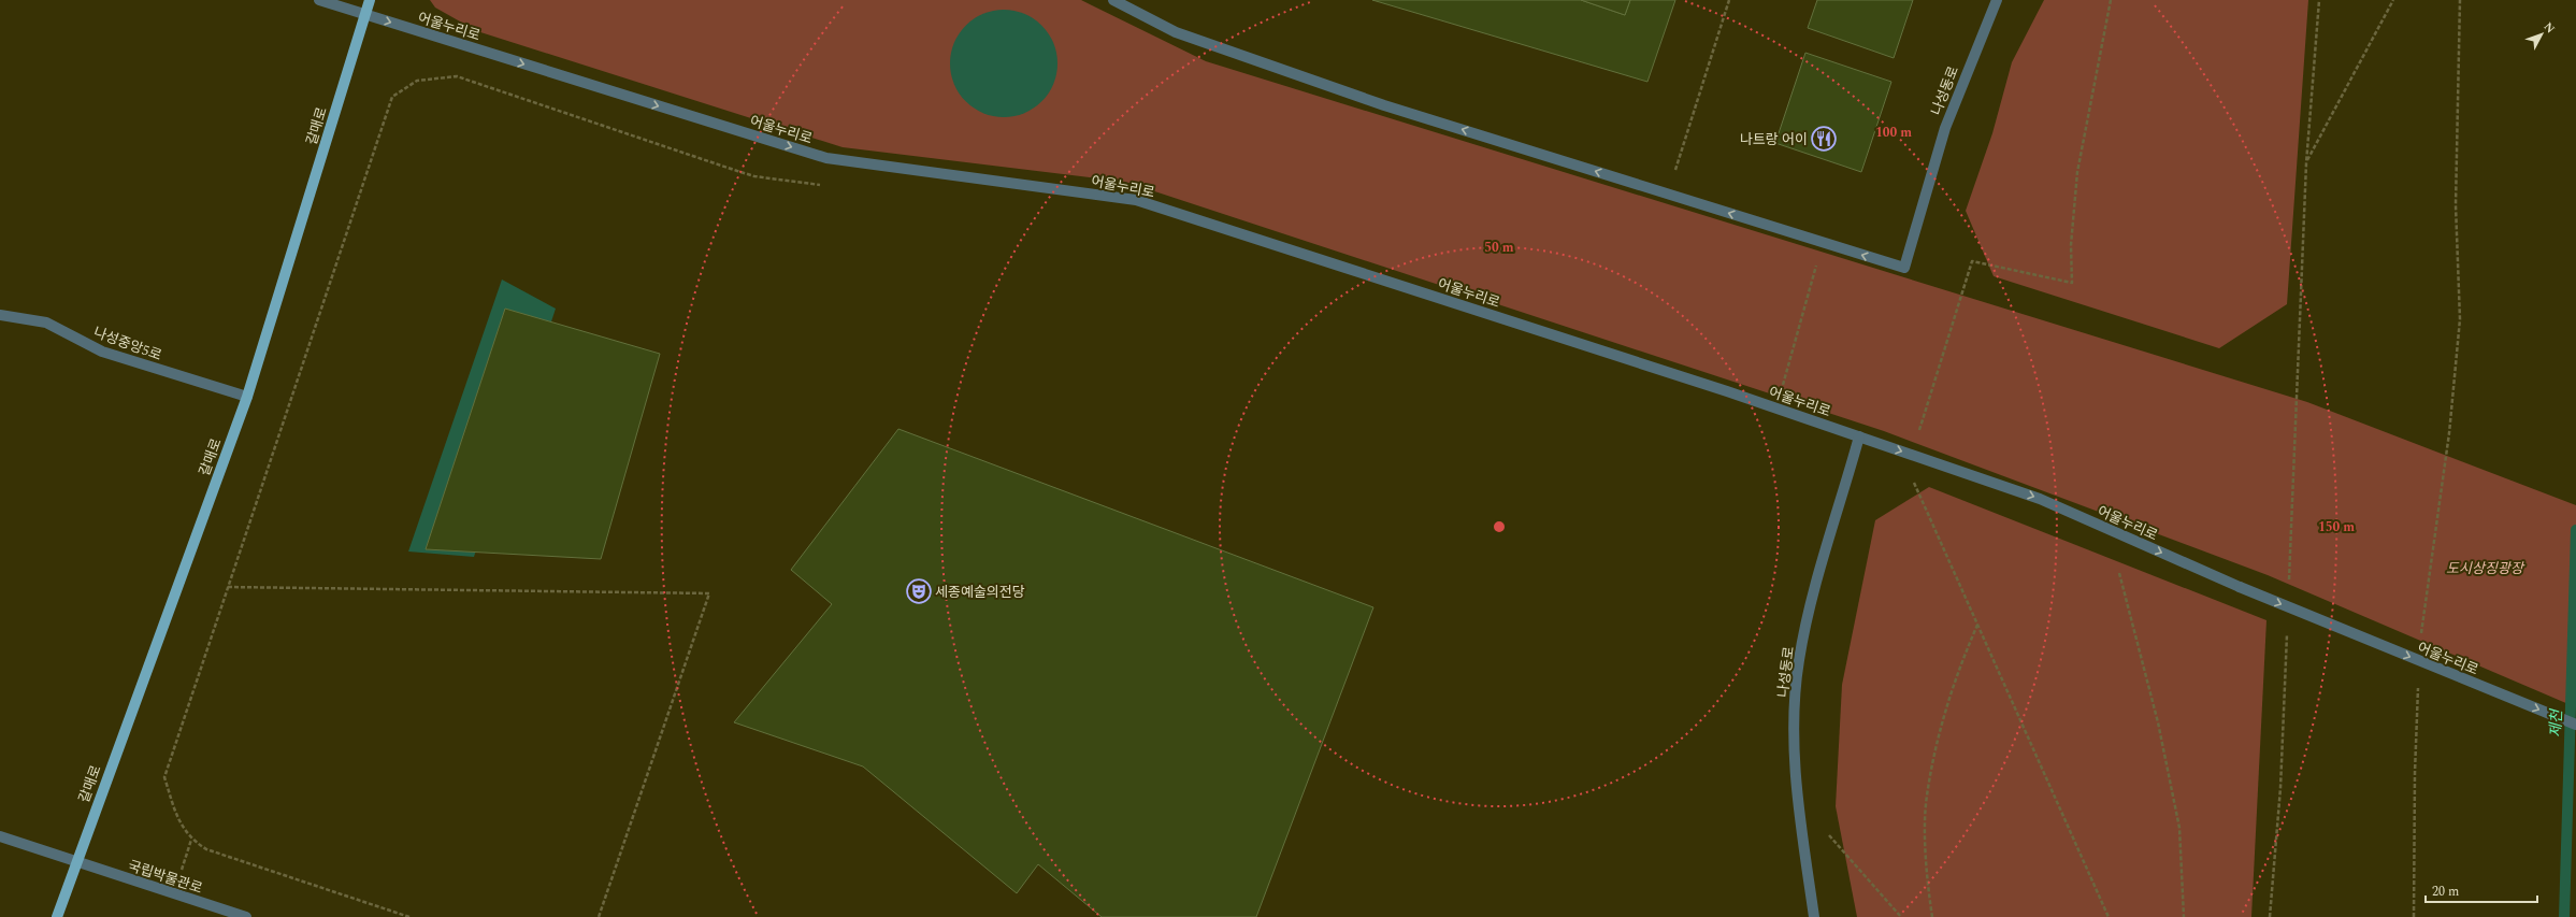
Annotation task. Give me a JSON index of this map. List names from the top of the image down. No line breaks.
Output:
{"streets":{"main road":["갈매로"],"street":["어울누리로","나성동로","나성중앙5로","국립박물관로"]},"crossings":[["어울누리로","나성동로"],["어울누리로","갈매로"],["갈매로","나성중앙5로"],["갈매로","국립박물관로"]],"one_way":["어울누리로"],"water":["제천"],"parks":["도시상징광장"],"places":{"restaurant":["나트랑 어이"],"theatre":["세종예술의전당"]},"scale_bar":"20 m","north":"top right","rings":["100 m","50 m","150 m"]}
